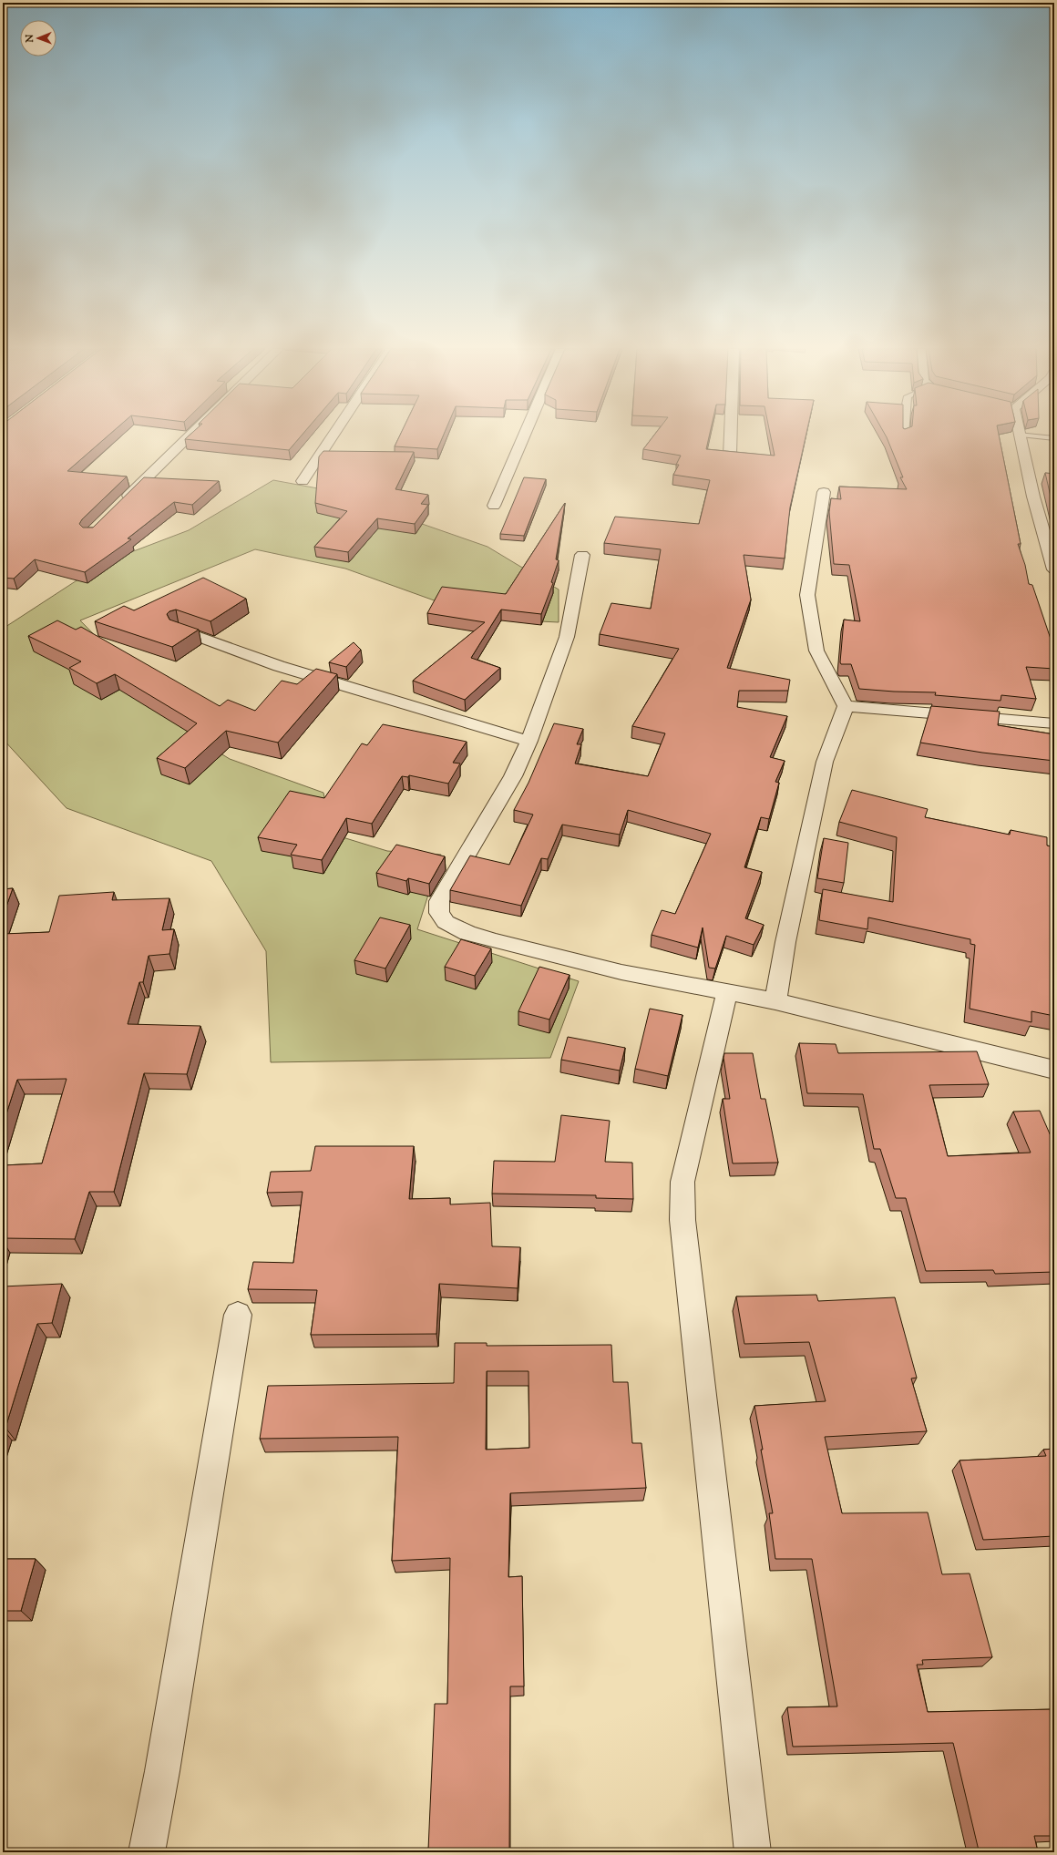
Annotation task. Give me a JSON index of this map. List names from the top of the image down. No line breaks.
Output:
{"north":"left"}
